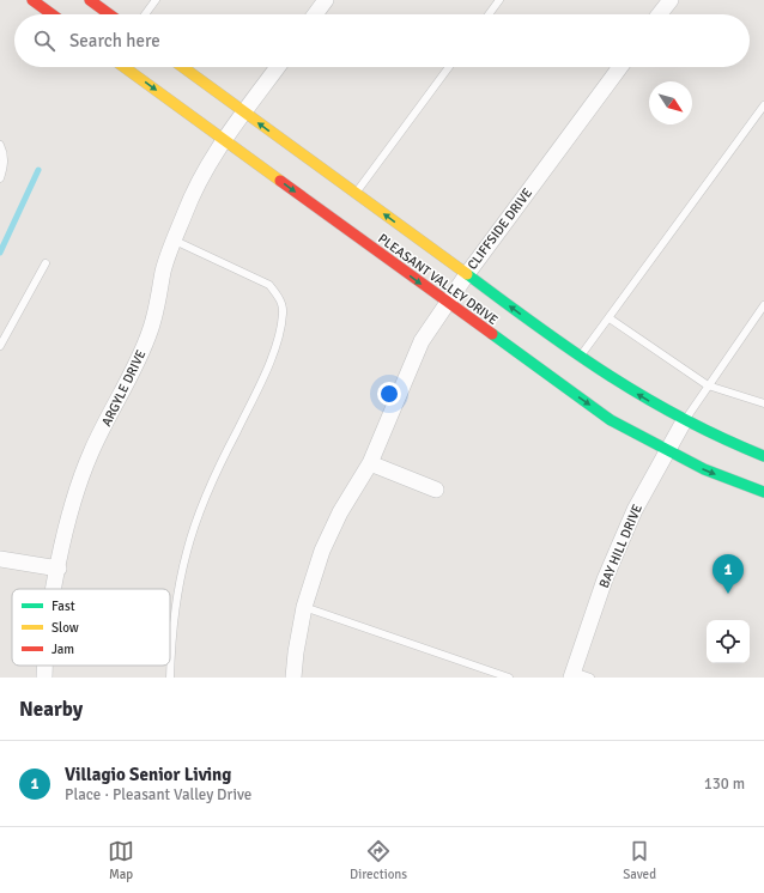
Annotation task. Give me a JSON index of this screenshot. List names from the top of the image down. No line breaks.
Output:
{"streets":{"street":["CLIFFSIDE DRIVE","PLEASANT VALLEY DRIVE","ARGYLE DRIVE","BAY HILL DRIVE"]},"crossings":[["CLIFFSIDE DRIVE","PLEASANT VALLEY DRIVE"],["PLEASANT VALLEY DRIVE","ARGYLE DRIVE"],["PLEASANT VALLEY DRIVE","BAY HILL DRIVE"]],"legend":["Fast","Slow","Jam"],"north":"bottom right","page":{"search":"Search here","pins":"1","heading":"Nearby","list":[{"mark":"1","name":"Villagio Senior Living","note":"Place · Pleasant Valley Drive","value":"130 m"}],"nav":["Map","Directions","Saved"]}}
